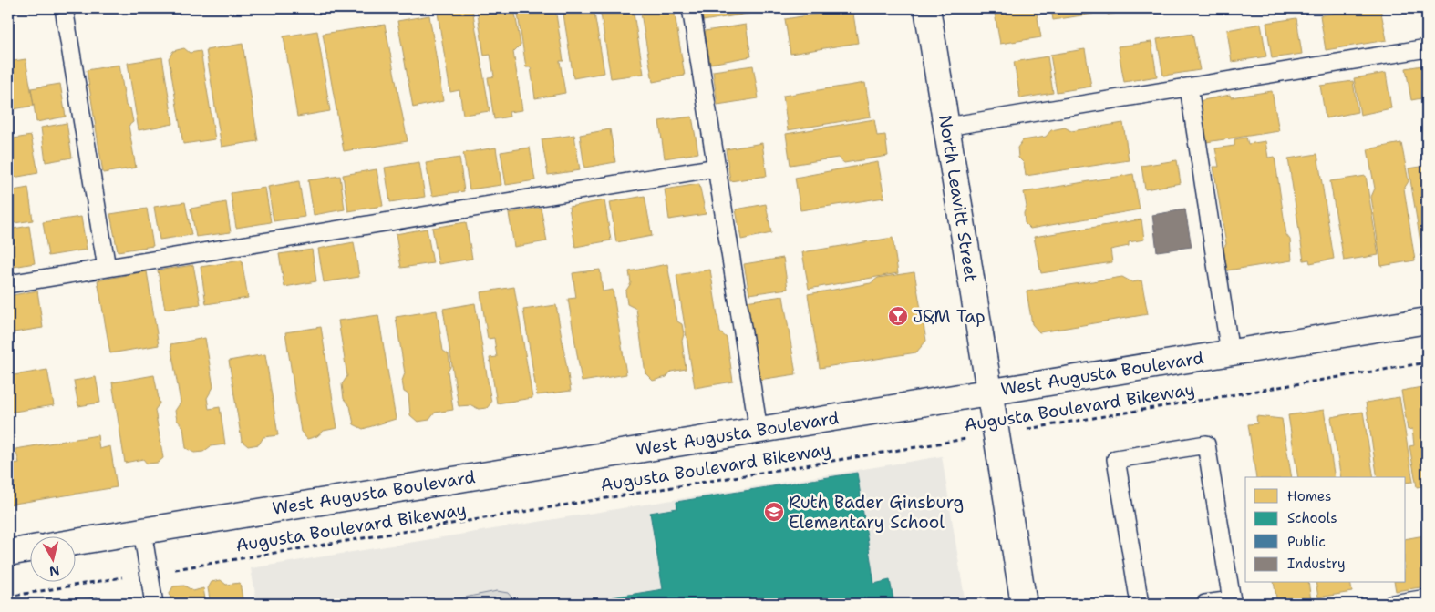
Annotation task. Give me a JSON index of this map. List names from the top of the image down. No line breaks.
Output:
{"streets":{"street":["North Leavitt Street","West Augusta Boulevard"],"path":["Augusta Boulevard Bikeway"]},"crossings":[["North Leavitt Street","West Augusta Boulevard"],["North Leavitt Street","Augusta Boulevard Bikeway"]],"places":{"bar":["J&M Tap"],"school or university":["Ruth Bader Ginsburg Elementary School"]},"legend":["Homes","Schools","Public","Industry"],"north":"bottom"}
